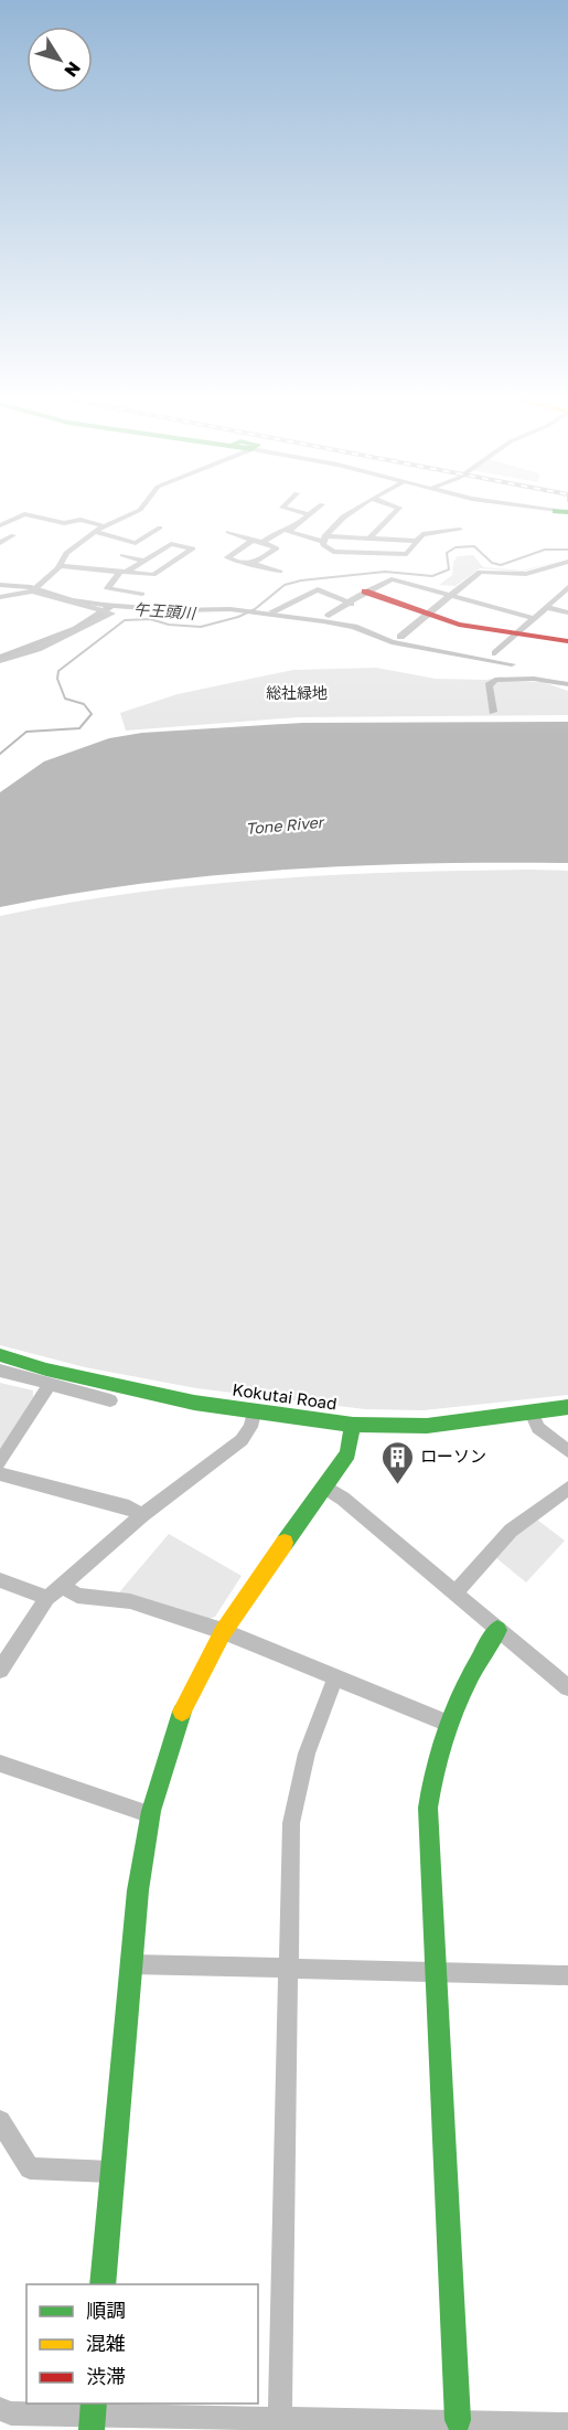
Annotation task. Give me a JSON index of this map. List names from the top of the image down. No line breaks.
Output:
{"streets":{"street":["Kokutai Road"]},"water":["午王頭川","Tone River"],"parks":["総社緑地"],"places":{"building":["ローソン"]},"legend":["順調","混雑","渋滞"],"north":"bottom right"}
